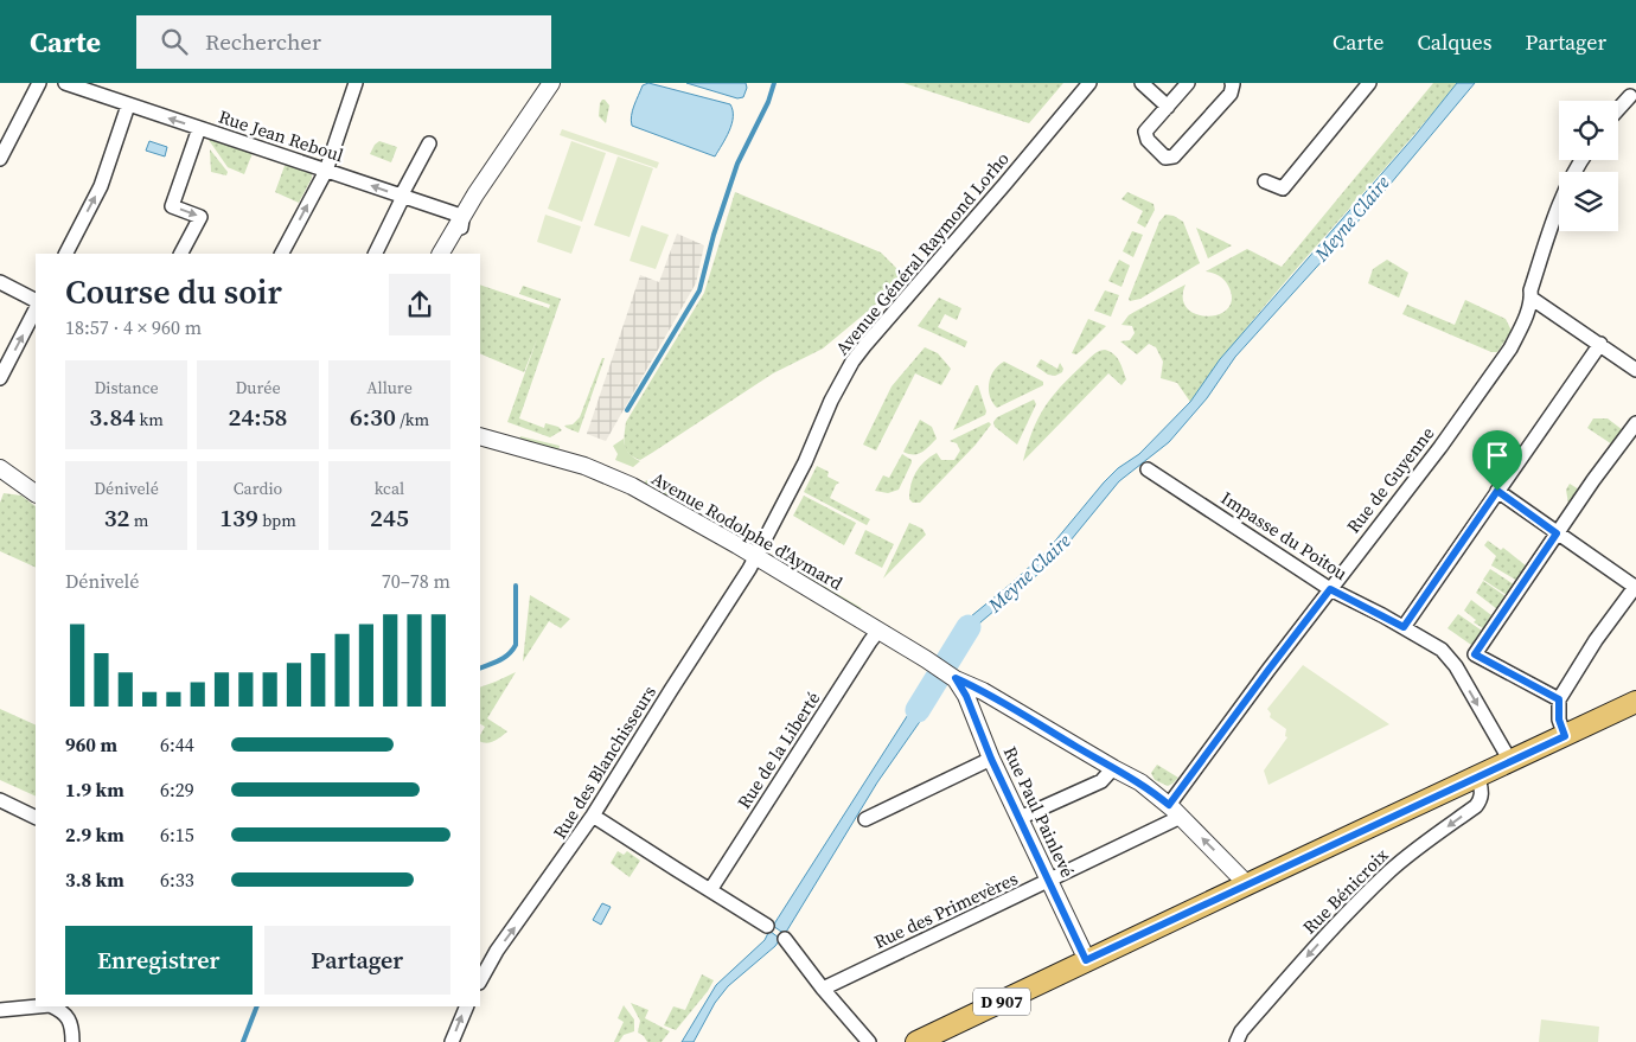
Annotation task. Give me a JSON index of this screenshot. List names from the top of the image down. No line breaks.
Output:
{"streets":{"main road":["D 907"],"street":["Rue Jean Reboul","Avenue Général Raymond Lorho","Rue de Guyenne","Avenue Rodolphe d'Aymard","Impasse du Poitou","Rue de la Liberté","Rue des Blanchisseurs","Rue Paul Painlevé","Rue Bénicroix","Rue des Primevères"]},"crossings":[["Avenue Général Raymond Lorho","Avenue Rodolphe d'Aymard"],["Avenue Général Raymond Lorho","Rue des Blanchisseurs"],["Rue de Guyenne","Avenue Rodolphe d'Aymard"],["Rue de Guyenne","Impasse du Poitou"],["Avenue Rodolphe d'Aymard","Rue de la Liberté"],["Avenue Rodolphe d'Aymard","Rue des Blanchisseurs"],["Avenue Rodolphe d'Aymard","Rue Paul Painlevé"],["Avenue Rodolphe d'Aymard","Rue des Primevères"],["Avenue Rodolphe d'Aymard","D 907"],["Impasse du Poitou","D 907"],["Rue Paul Painlevé","Rue des Primevères"],["Rue Paul Painlevé","D 907"],["Rue Bénicroix","D 907"]],"one_way":["Rue Jean Reboul","Impasse du Poitou","Rue des Blanchisseurs","Rue Bénicroix"],"water":["Meyne Claire"],"page":{"header":"Carte","search":"Rechercher","nav":["Carte","Calques","Partager"],"heading":["Course du soir","18:57 · 4 × 960 m"],"stats":[["Distance","3.84 km"],["Durée","24:58"],["Allure","6:30 /km"],["Dénivelé","32 m"],["Cardio","139 bpm"],["kcal","245"]],"chart":["Dénivelé","70–78 m"],"list":[{"name":"960 m","note":"6:44"},{"name":"1.9 km","note":"6:29"},{"name":"2.9 km","note":"6:15"},{"name":"3.8 km","note":"6:33"}],"buttons":["Enregistrer","Partager"]}}
